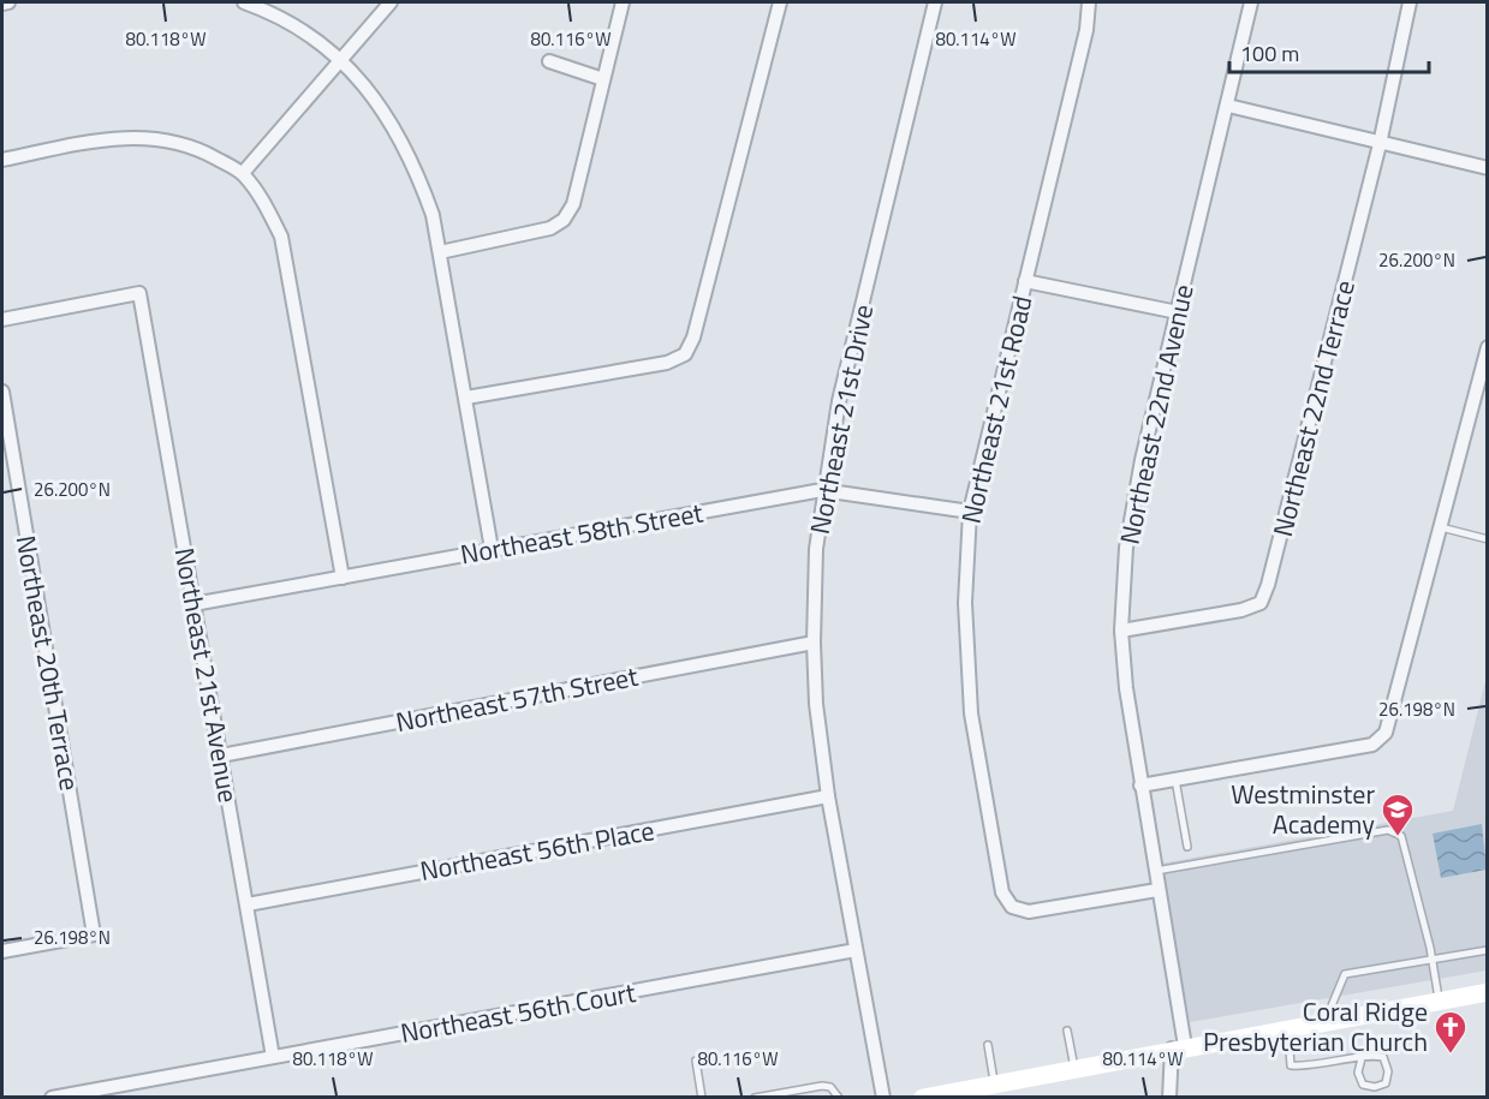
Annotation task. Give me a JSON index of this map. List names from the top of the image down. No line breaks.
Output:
{"streets":{"street":["Northeast 22nd Terrace","Northeast 21st Road","Northeast 22nd Avenue","Northeast 21st Drive","Northeast 58th Street","Northeast 20th Terrace","Northeast 21st Avenue","Northeast 57th Street","Northeast 56th Place","Northeast 56th Court"]},"crossings":[["Northeast 22nd Terrace","Northeast 22nd Avenue"],["Northeast 21st Road","Northeast 22nd Avenue"],["Northeast 21st Road","Northeast 58th Street"],["Northeast 21st Drive","Northeast 58th Street"],["Northeast 21st Drive","Northeast 57th Street"],["Northeast 21st Drive","Northeast 56th Place"],["Northeast 21st Drive","Northeast 56th Court"],["Northeast 58th Street","Northeast 21st Avenue"],["Northeast 21st Avenue","Northeast 57th Street"],["Northeast 21st Avenue","Northeast 56th Place"],["Northeast 21st Avenue","Northeast 56th Court"]],"places":{"school or university":["Westminster Academy"],"church":["Coral Ridge Presbyterian Church"]},"scale_bar":"100 m","coordinates":["80.118°W","80.116°W","80.114°W","26.200°N","26.198°N"]}
